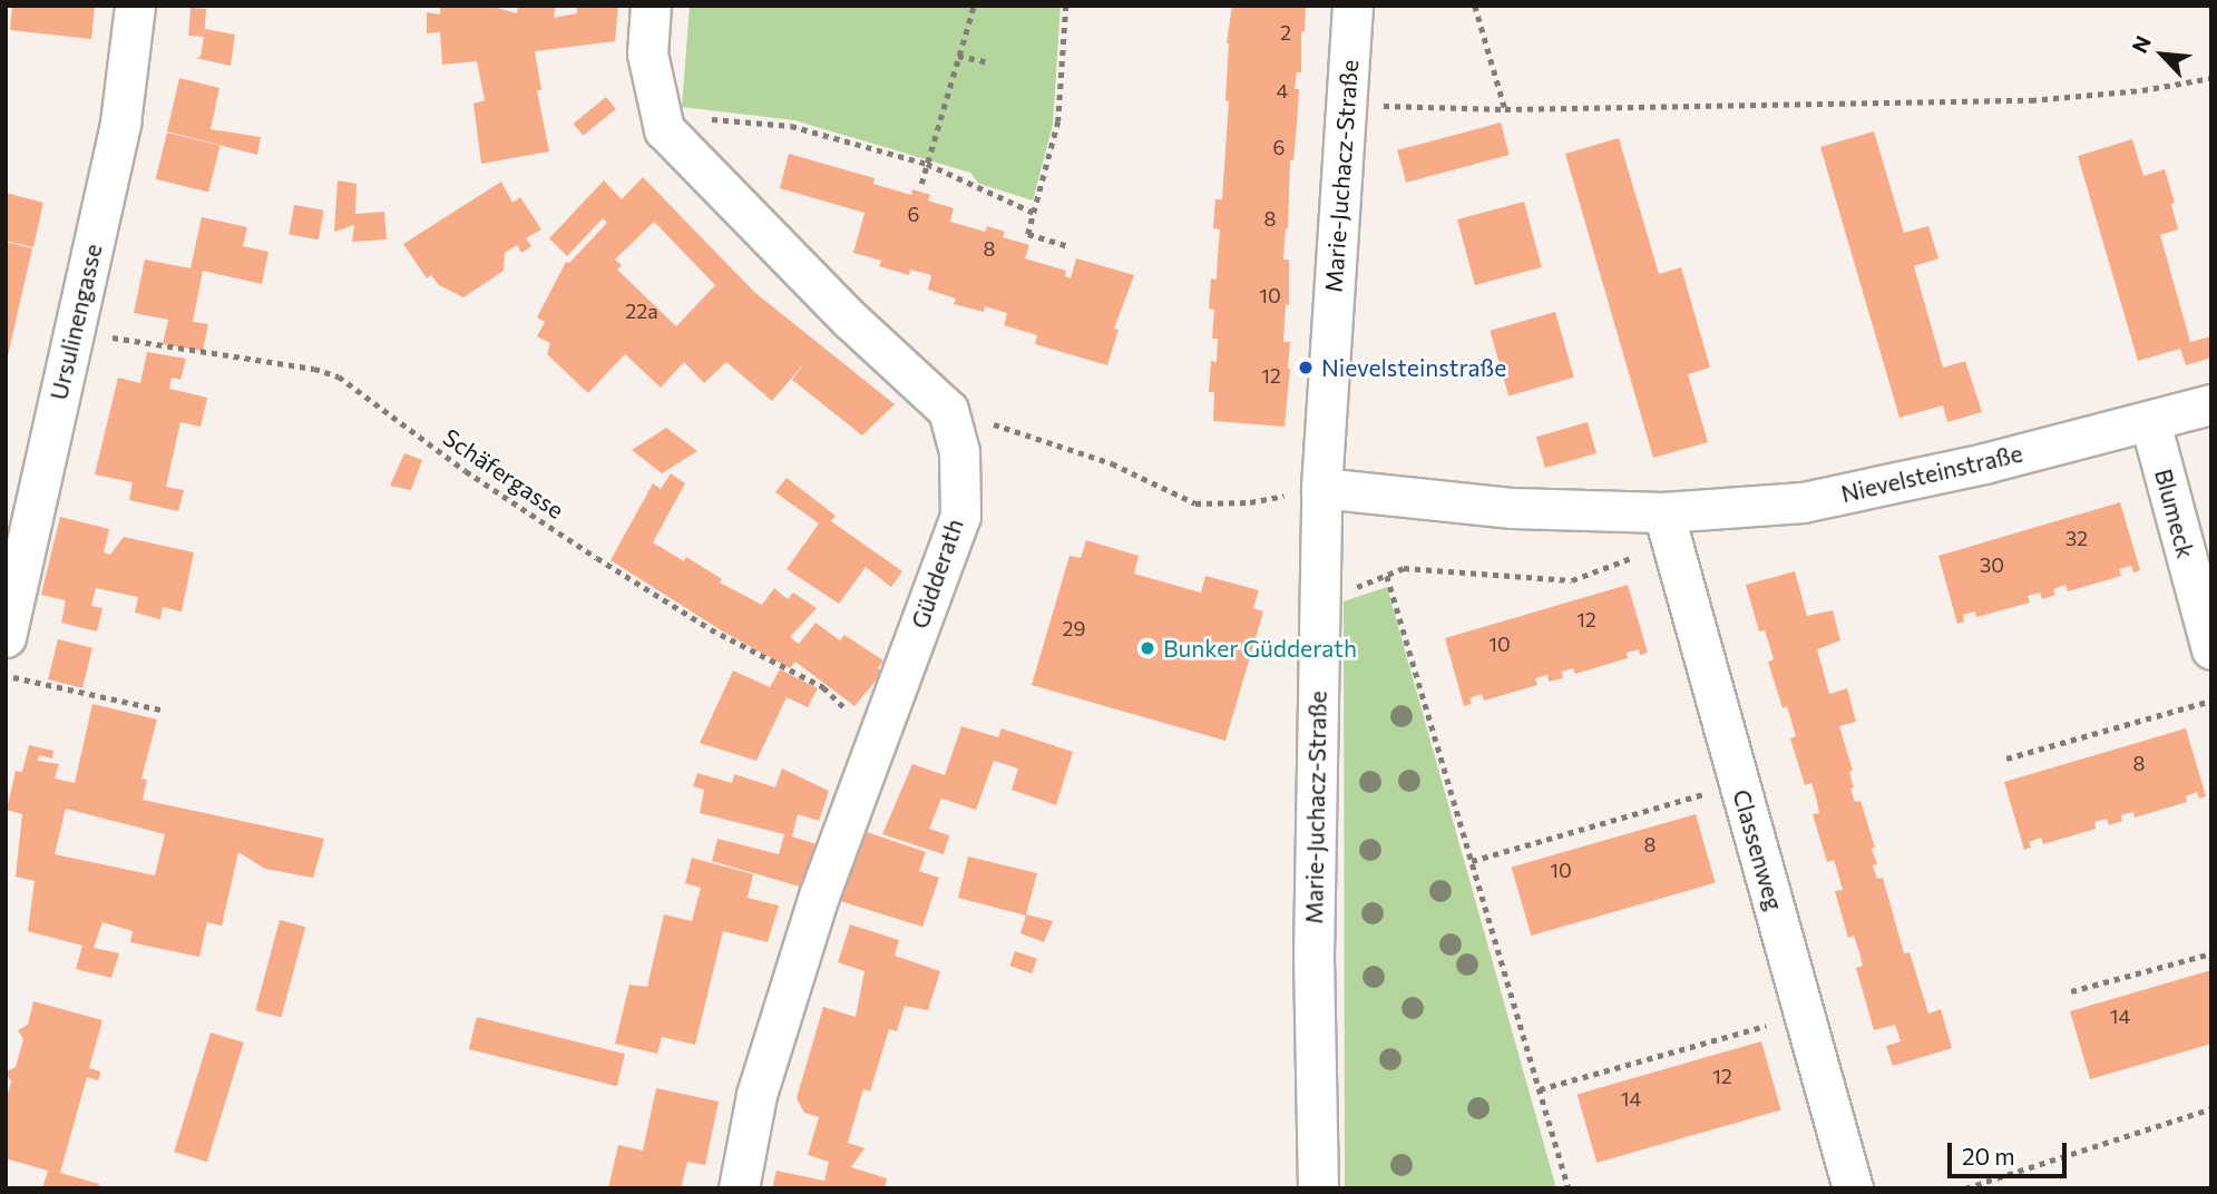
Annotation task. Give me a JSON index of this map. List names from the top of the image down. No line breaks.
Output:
{"streets":{"street":["Marie-Juchacz-Straße","Ursulinengasse","Nievelsteinstraße","Blumeck","Güdderath","Classenweg"],"path":["Schäfergasse"]},"crossings":[["Marie-Juchacz-Straße","Nievelsteinstraße"],["Ursulinengasse","Schäfergasse"],["Schäfergasse","Güdderath"],["Nievelsteinstraße","Blumeck"],["Nievelsteinstraße","Classenweg"]],"places":["Nievelsteinstraße","Bunker Güdderath"],"house_numbers":["2","4","6","6","8","8","10","22a","12","32","30","12","29","10","8","8","10","14","12","14"],"scale_bar":"20 m","north":"top left"}
